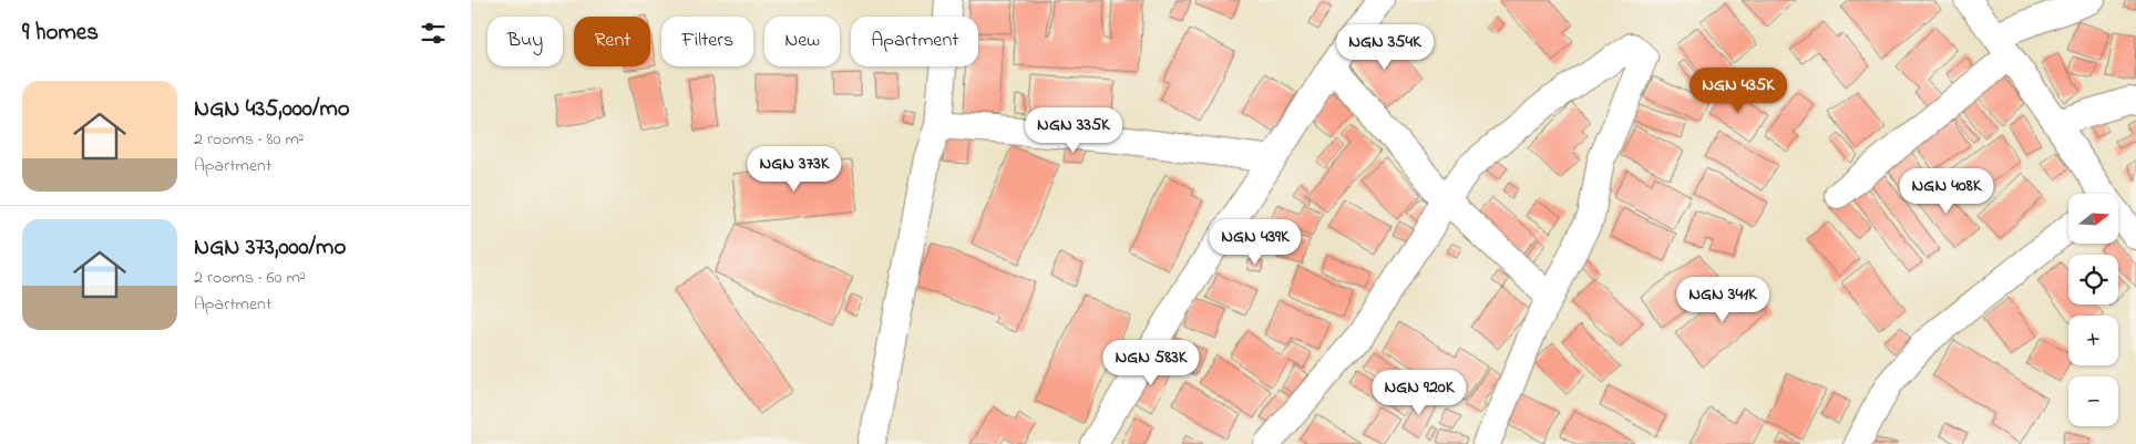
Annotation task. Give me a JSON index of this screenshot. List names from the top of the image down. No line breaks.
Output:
{"north":"right","page":{"heading":"9 homes","chip":["Buy","Rent","Filters","New","Apartment"],"price":["NGN 354K","NGN 435K","NGN 335K","NGN 373K","NGN 408K","NGN 439K","NGN 341K","NGN 583K","NGN 920K"],"list":[{"name":"NGN 435,000/mo","note":"2 rooms · 80 m² · Apartment"},{"name":"NGN 373,000/mo","note":"2 rooms · 60 m² · Apartment"}],"map_buttons":["+","−"]}}
